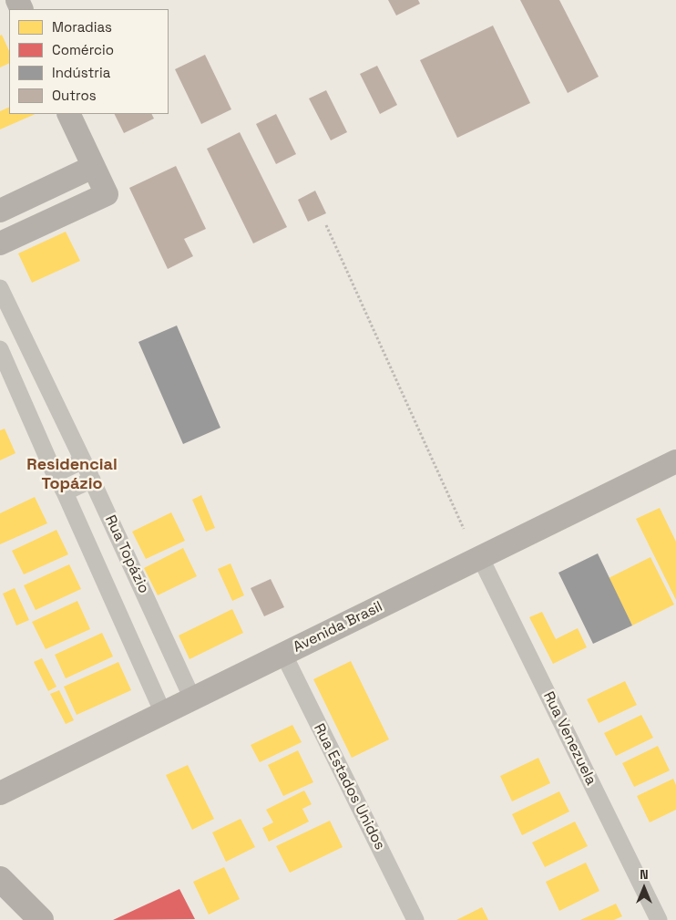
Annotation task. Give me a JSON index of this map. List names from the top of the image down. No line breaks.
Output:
{"streets":{"street":["Rua Topázio","Avenida Brasil","Rua Venezuela","Rua Estados Unidos"]},"crossings":[["Rua Topázio","Avenida Brasil"],["Avenida Brasil","Rua Venezuela"],["Avenida Brasil","Rua Estados Unidos"]],"districts":["Residencial Topázio"],"legend":["Moradias","Comércio","Indústria","Outros"],"north":"top"}
